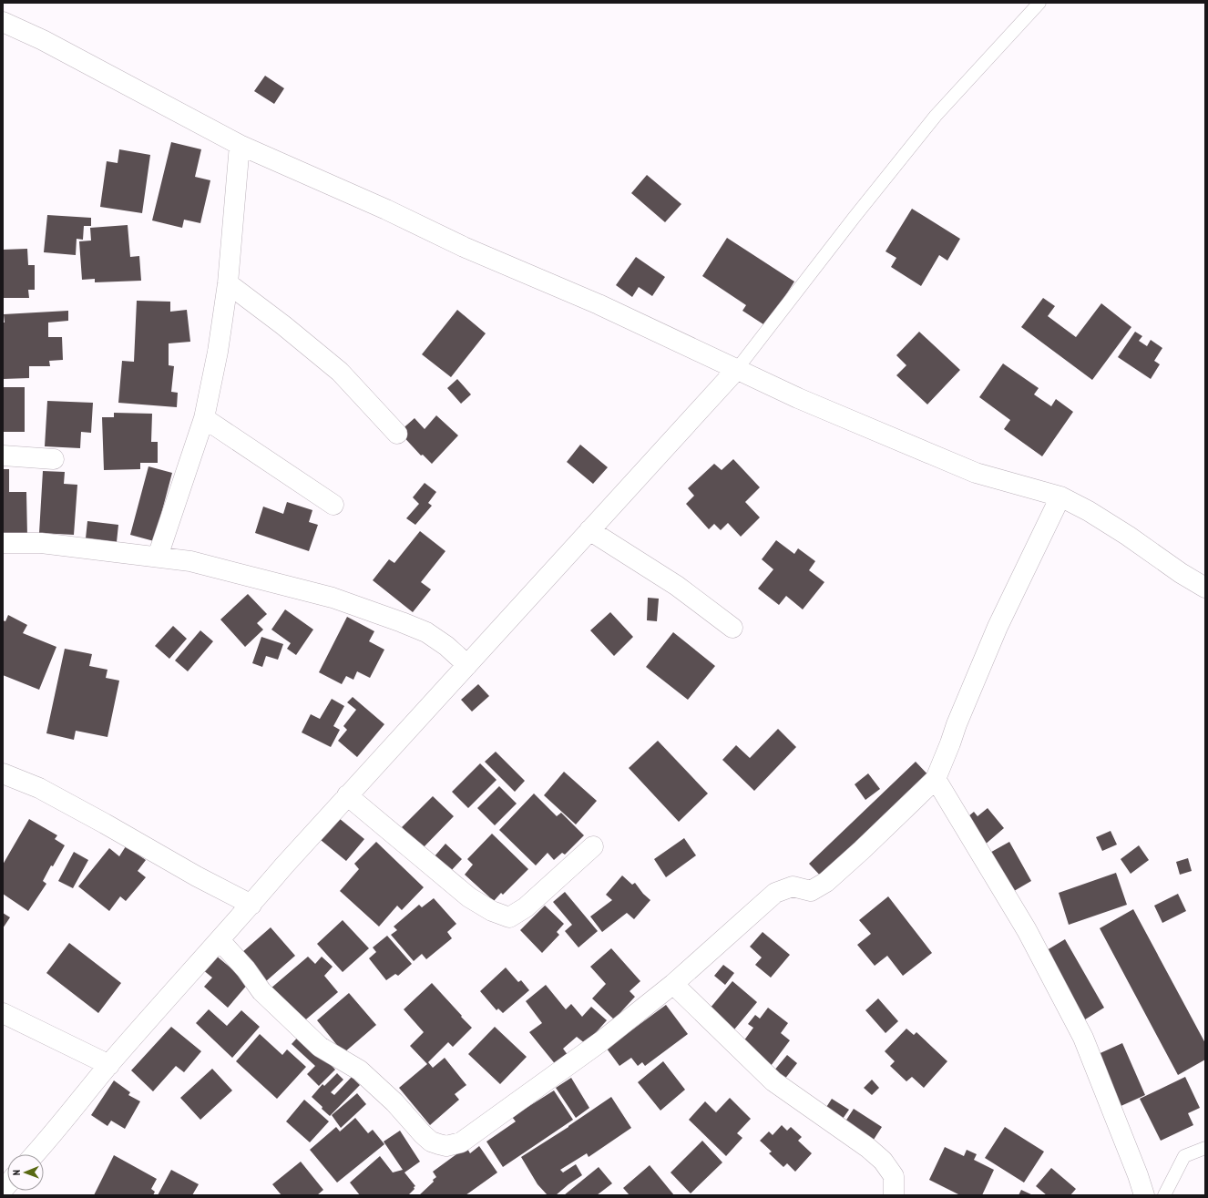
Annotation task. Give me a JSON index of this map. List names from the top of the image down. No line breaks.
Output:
{"north":"left"}
